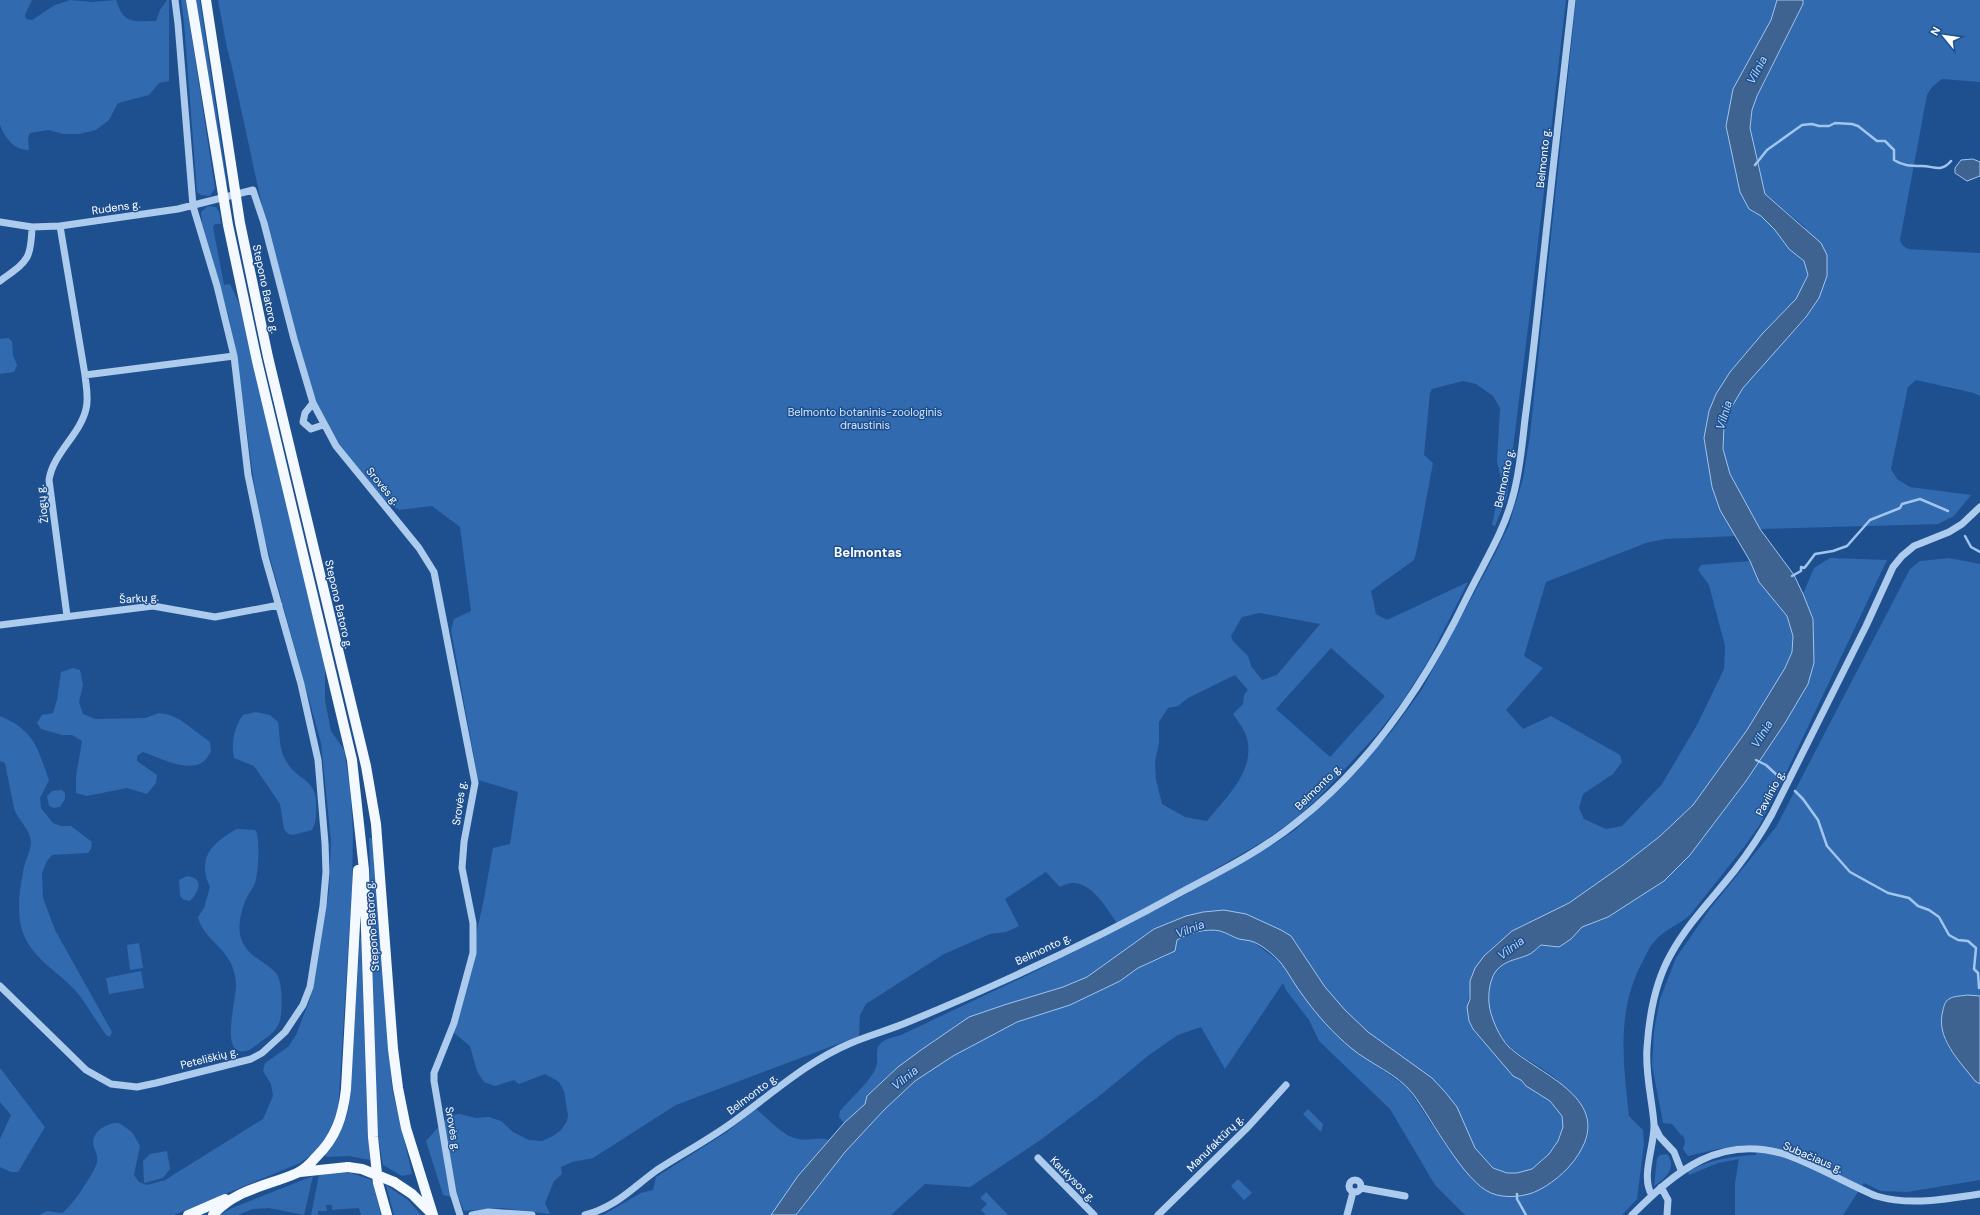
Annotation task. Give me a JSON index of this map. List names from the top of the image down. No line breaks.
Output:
{"streets":{"main road":["Stepono Batoro g."],"street":["Belmonto g.","Rudens g.","Srovės g.","Žiogų g.","Šarkų g.","Pavilnio g.","Peteliškių g.","Manufaktūrų g.","Subačiaus g.","Kaukysos g."]},"crossings":[["Rudens g.","Stepono Batoro g."],["Rudens g.","Srovės g."],["Rudens g.","Žiogų g."],["Stepono Batoro g.","Srovės g."],["Žiogų g.","Šarkų g."],["Šarkų g.","Peteliškių g."],["Pavilnio g.","Subačiaus g."]],"districts":["Belmontas"],"water":["Vilnia"],"parks":["Belmonto botaninis-zoologinis draustinis"],"north":"top left"}
